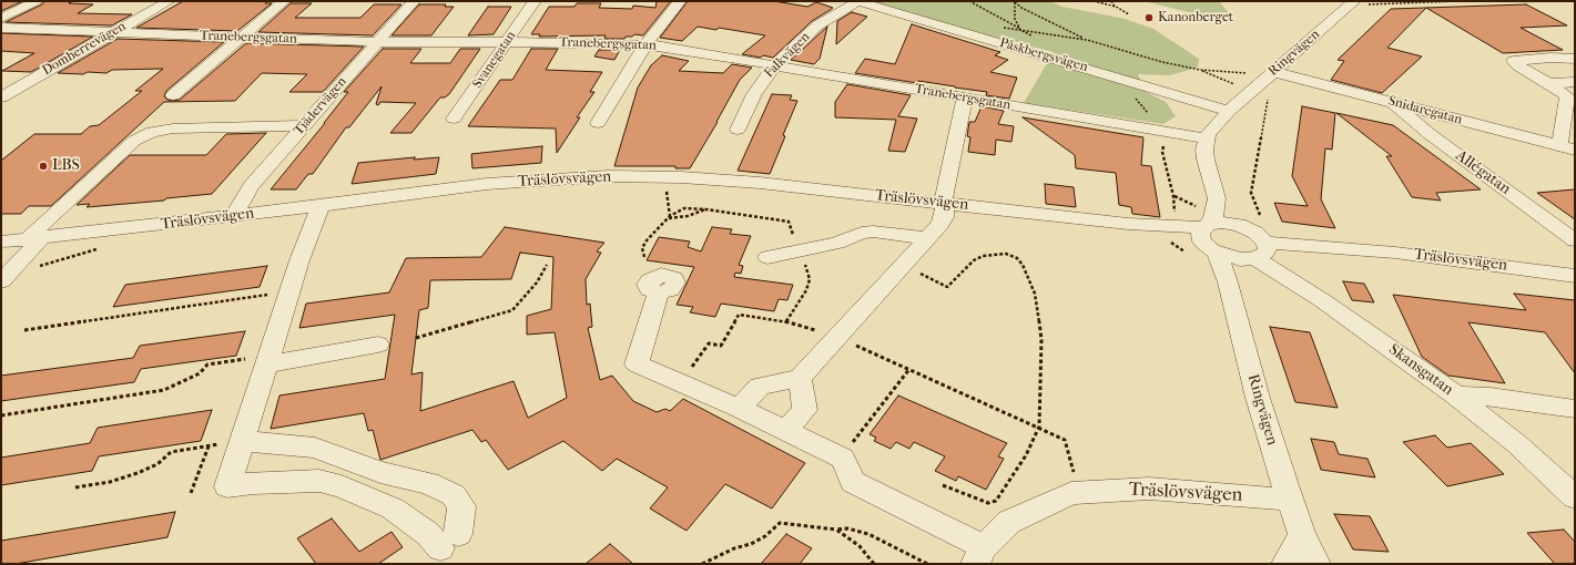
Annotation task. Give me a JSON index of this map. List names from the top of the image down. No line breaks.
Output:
{"streets":{"street":["Tranebergsgatan","Domherrevägen","Ringvägen","Falkvägen","Påskbergsvägen","Svanegatan","Tjädervägen","Snidaregatan","Allégatan","Träslövsvägen","Skansgatan"]},"crossings":[["Tranebergsgatan","Domherrevägen"],["Tranebergsgatan","Ringvägen"],["Tranebergsgatan","Falkvägen"],["Tranebergsgatan","Svanegatan"],["Tranebergsgatan","Tjädervägen"],["Ringvägen","Påskbergsvägen"],["Ringvägen","Snidaregatan"],["Ringvägen","Träslövsvägen"],["Falkvägen","Påskbergsvägen"],["Tjädervägen","Träslövsvägen"],["Snidaregatan","Allégatan"],["Träslövsvägen","Skansgatan"]],"places":["Kanonberget","LBS"]}
